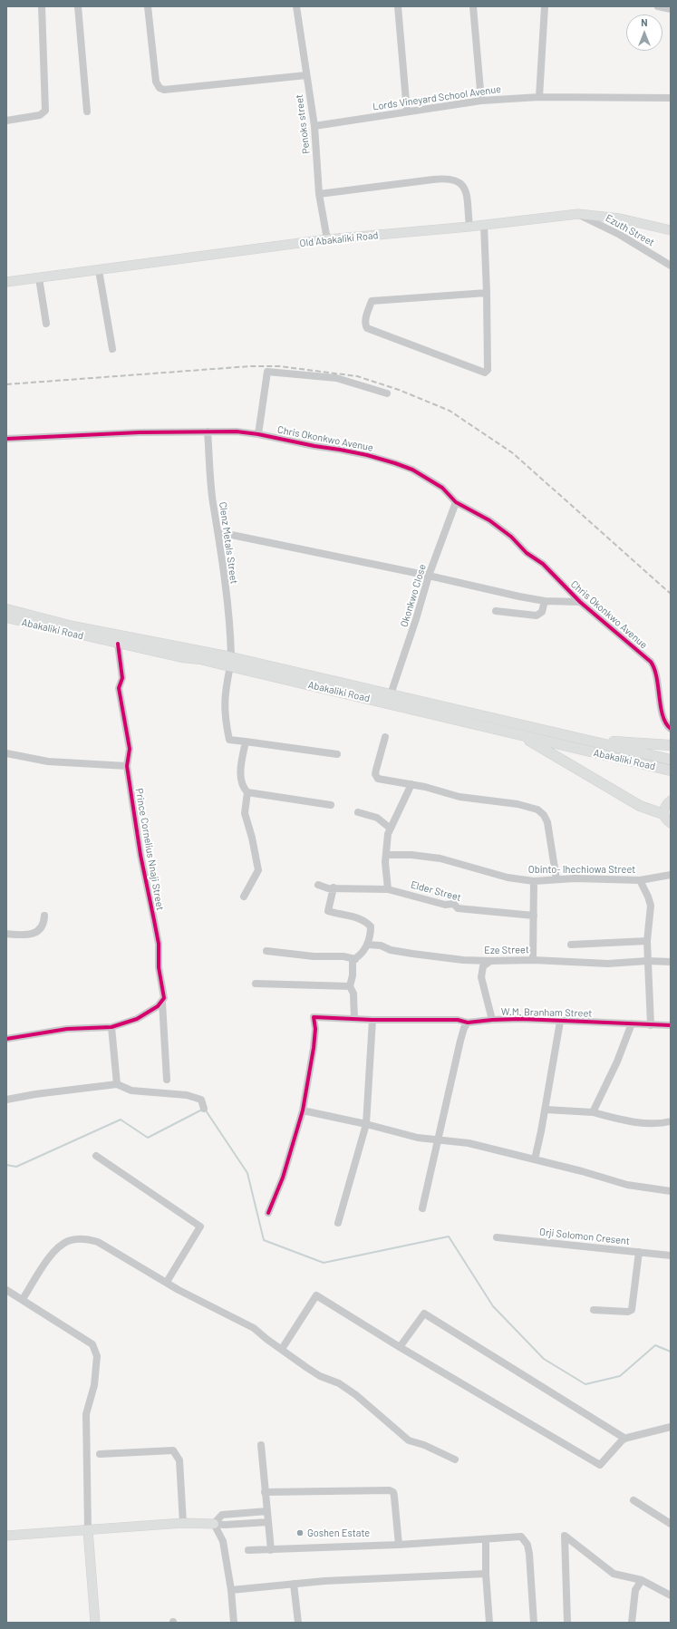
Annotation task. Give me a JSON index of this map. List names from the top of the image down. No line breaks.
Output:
{"streets":{"highway":["Abakaliki Road"],"main road":["Old Abakaliki Road"],"street":["Lords Vineyard School Avenue","Penoks street","Ezuth Street","Chris Okonkwo Avenue","Clenz Metals Street","Okonkwo Close","Prince Cornelius Nnaji Street","Obinto- Ihechiowa Street","Elder Street","Eze Street","W.M. Branham Street","Orji Solomon Cresent"]},"crossings":[["Lords Vineyard School Avenue","Penoks street"],["Penoks street","Old Abakaliki Road"],["Ezuth Street","Old Abakaliki Road"],["Chris Okonkwo Avenue","Clenz Metals Street"],["Chris Okonkwo Avenue","Okonkwo Close"],["Clenz Metals Street","Abakaliki Road"],["Okonkwo Close","Abakaliki Road"],["Abakaliki Road","Prince Cornelius Nnaji Street"]],"places":["Goshen Estate"],"north":"top"}
